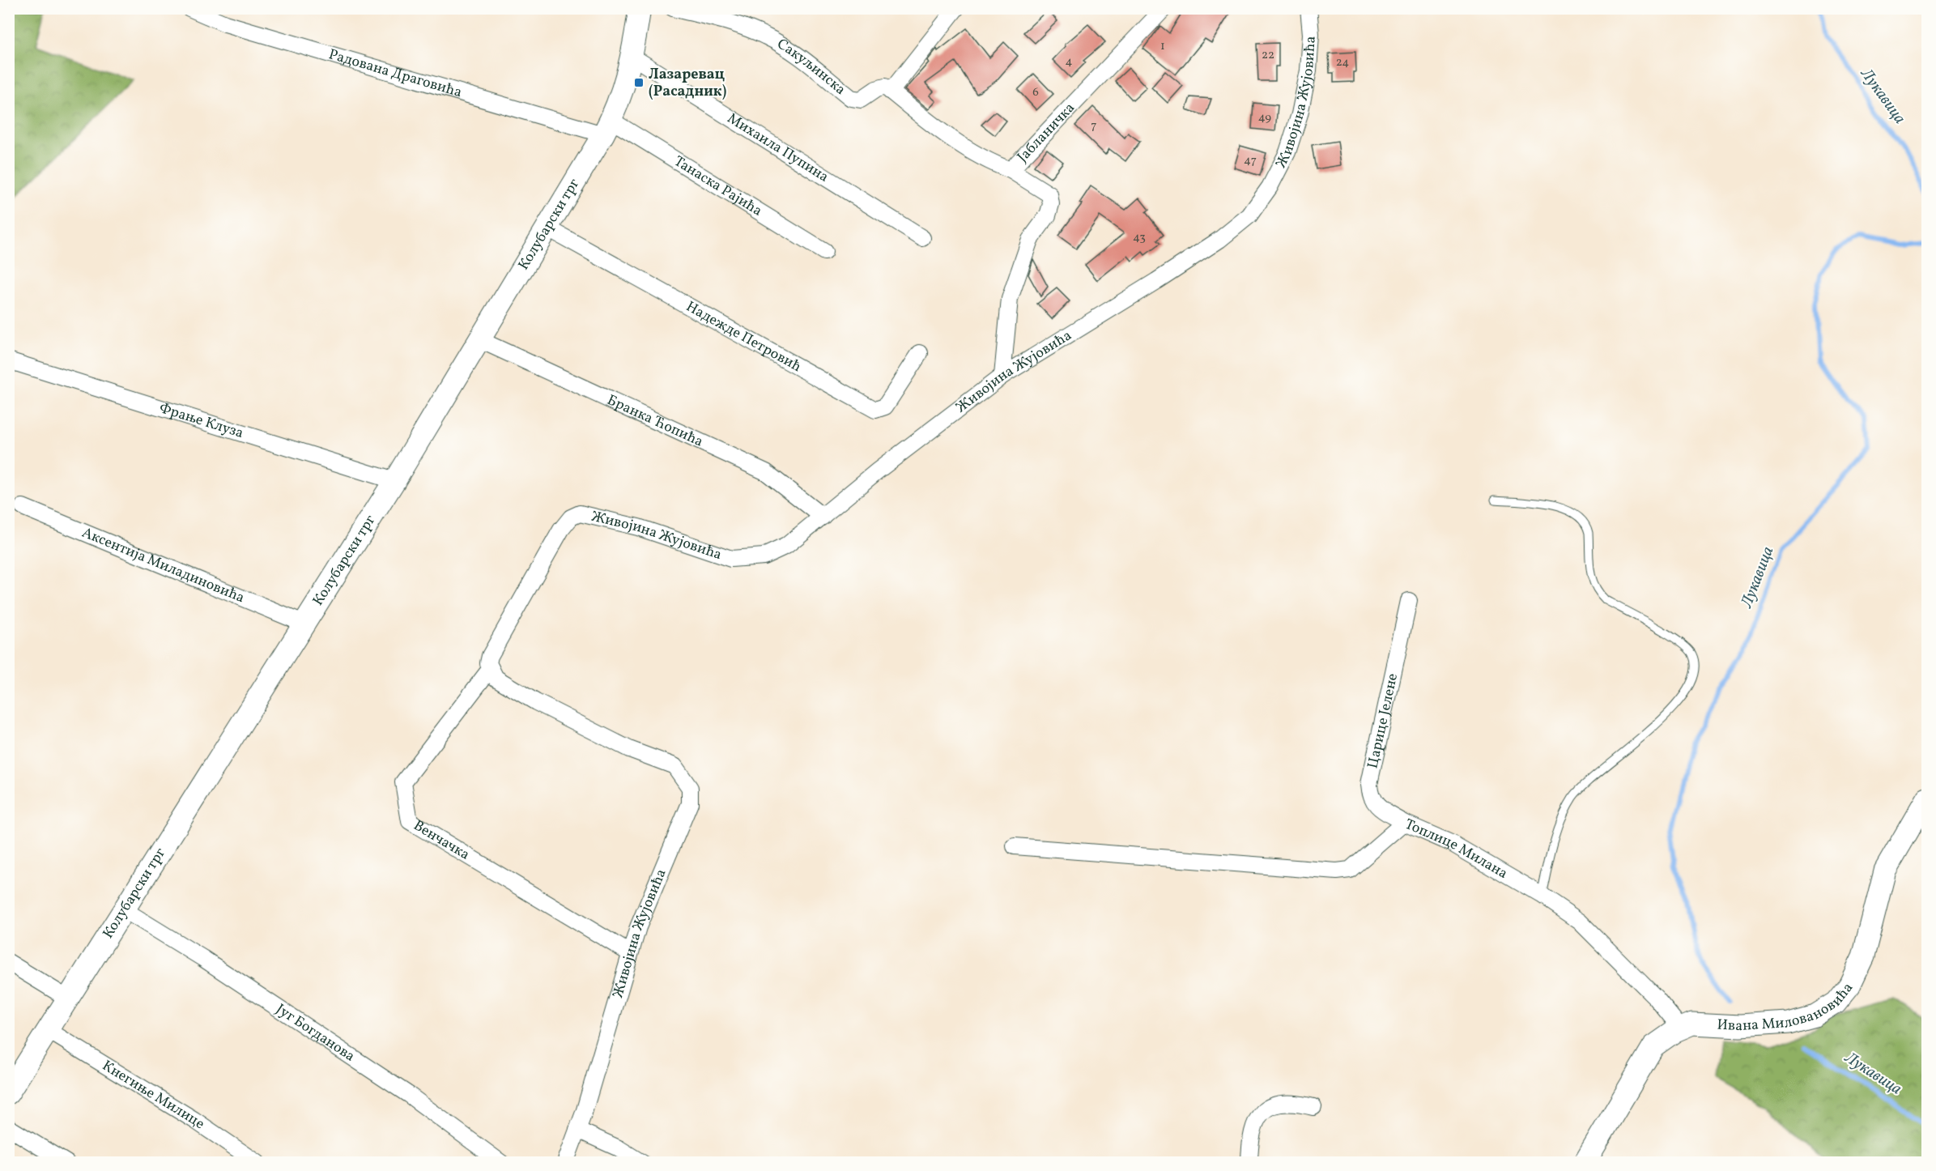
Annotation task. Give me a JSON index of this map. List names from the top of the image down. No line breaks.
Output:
{"streets":{"street":["Сакуљинска","Радована Драговића","Живојина Жујовића","Јабланичка","Михаила Пупина","Танаска Рајића","Колубарски трг","Надежде Петровић","Фрање Клуза","Бранка Ћопића","Аксентија Миладиновића","Царице Јелене","Венчачка","Топлице Милана","Ивана Миловановића","Југ Богданова","Кнегиње Милице"]},"crossings":[["Радована Драговића","Танаска Рајића"],["Радована Драговића","Колубарски трг"],["Живојина Жујовића","Јабланичка"],["Живојина Жујовића","Бранка Ћопића"],["Живојина Жујовића","Венчачка"],["Михаила Пупина","Колубарски трг"],["Танаска Рајића","Колубарски трг"],["Колубарски трг","Надежде Петровић"],["Колубарски трг","Фрање Клуза"],["Колубарски трг","Бранка Ћопића"],["Колубарски трг","Аксентија Миладиновића"],["Колубарски трг","Југ Богданова"],["Колубарски трг","Кнегиње Милице"],["Царице Јелене","Топлице Милана"],["Топлице Милана","Ивана Миловановића"]],"water":["Лукавица"],"places":{"transit":["Лазаревац (Расадник)"]},"house_numbers":["1","22","4","24","6","49","7","47","43"]}
